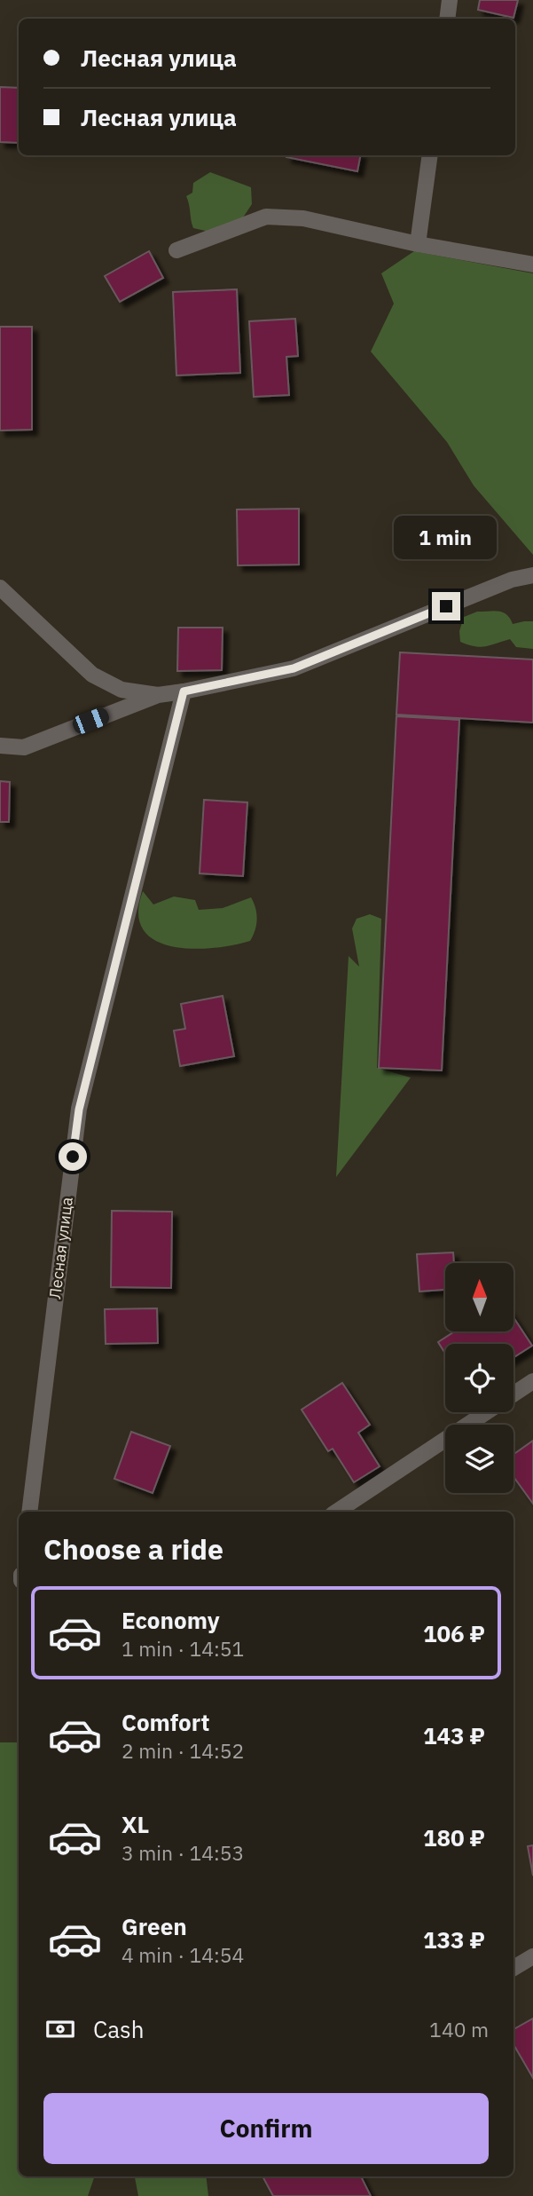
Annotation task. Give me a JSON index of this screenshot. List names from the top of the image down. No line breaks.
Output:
{"streets":{"street":["Лесная улица"]},"north":"top","page":{"banner":["Лесная улица","Лесная улица"],"bubble":"1 min","heading":"Choose a ride","list":[{"name":"Economy","note":"1 min · 14:51","value":"106 ₽"},{"name":"Comfort","note":"2 min · 14:52","value":"143 ₽"},{"name":"XL","note":"3 min · 14:53","value":"180 ₽"},{"name":"Green","note":"4 min · 14:54","value":"133 ₽"}],"pay":["Cash","140 m"],"buttons":"Confirm"}}
